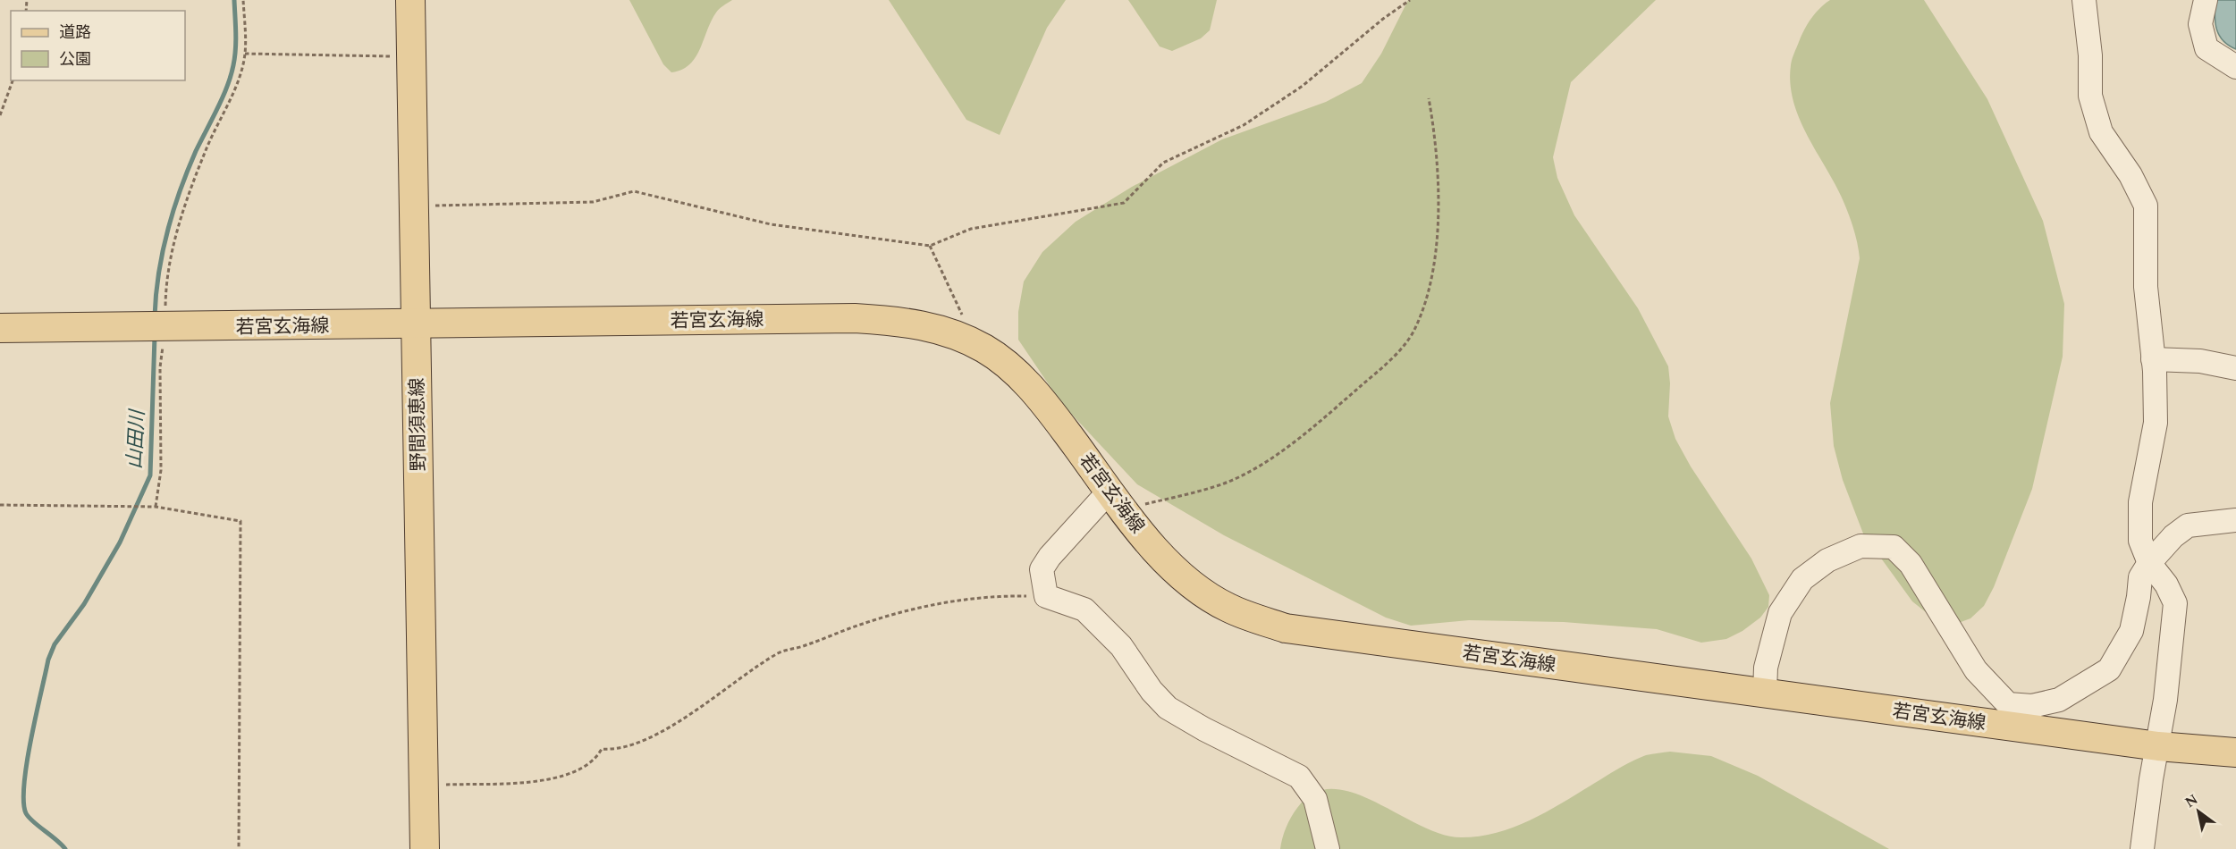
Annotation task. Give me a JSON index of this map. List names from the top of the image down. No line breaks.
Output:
{"streets":{"main road":["若宮玄海線","野間須恵線"]},"crossings":[["若宮玄海線","野間須恵線"]],"water":["山田川"],"legend":["道路","公園"],"north":"top left"}
